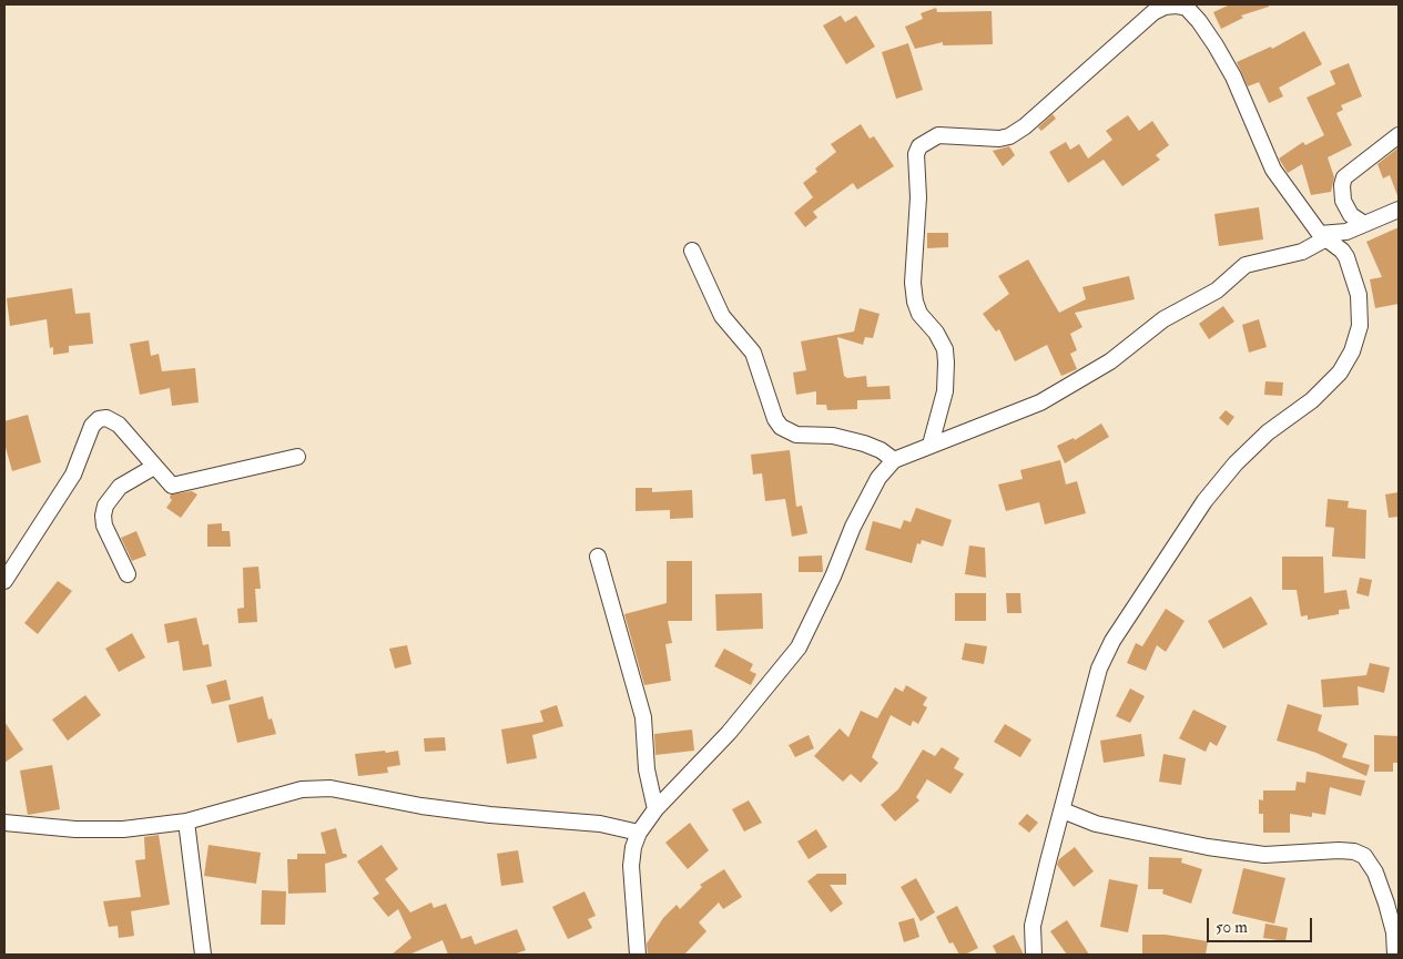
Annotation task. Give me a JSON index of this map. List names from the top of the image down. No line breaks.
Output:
{"scale_bar":"50 m"}
